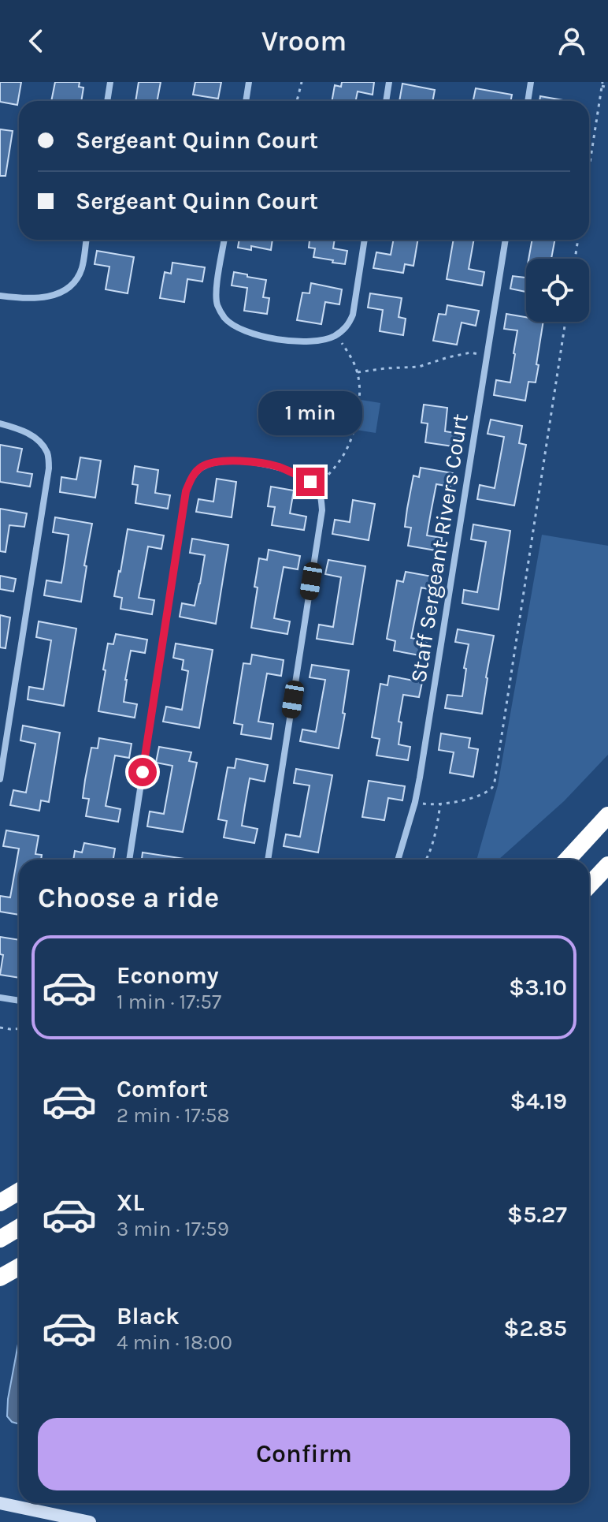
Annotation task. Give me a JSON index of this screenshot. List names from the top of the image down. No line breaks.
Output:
{"streets":{"street":["Staff Sergeant Rivers Court"]},"page":{"header":"Vroom","banner":["Sergeant Quinn Court","Sergeant Quinn Court"],"bubble":"1 min","heading":"Choose a ride","list":[{"name":"Economy","note":"1 min · 17:57","value":"$3.10"},{"name":"Comfort","note":"2 min · 17:58","value":"$4.19"},{"name":"XL","note":"3 min · 17:59","value":"$5.27"},{"name":"Black","note":"4 min · 18:00","value":"$2.85"}],"buttons":"Confirm"}}
